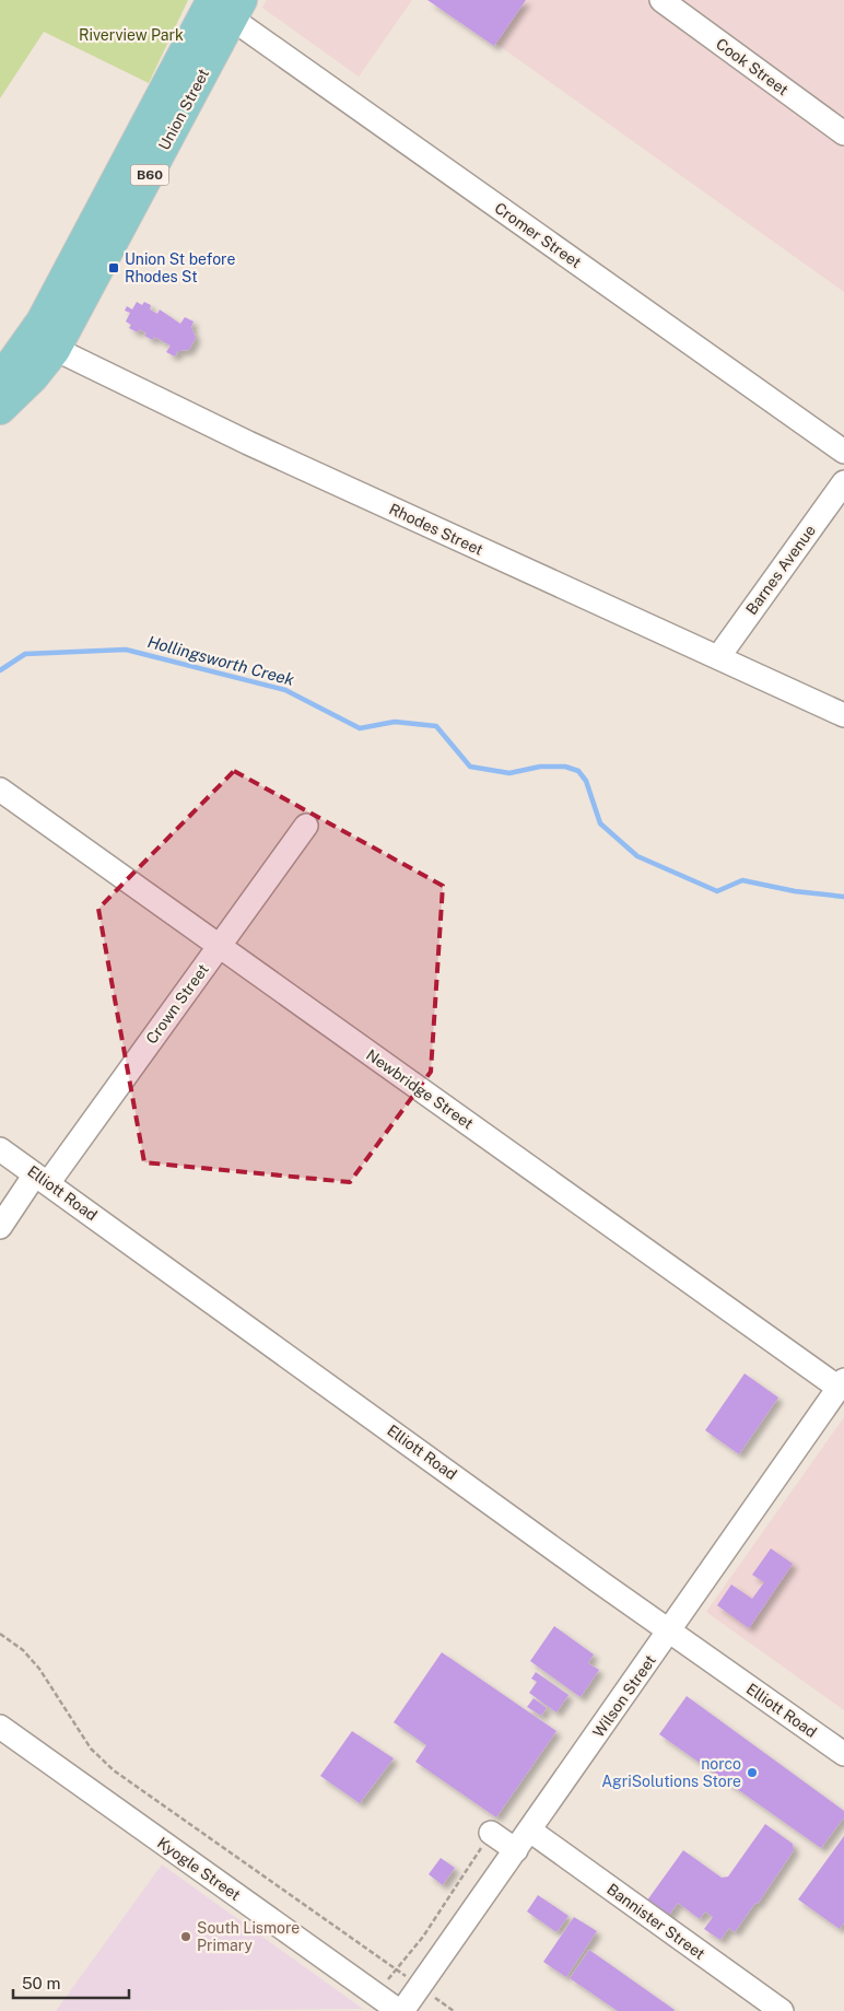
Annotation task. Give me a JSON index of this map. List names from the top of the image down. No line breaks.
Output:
{"streets":{"main road":["Union Street","B60"],"street":["Cook Street","Cromer Street","Rhodes Street","Barnes Avenue","Crown Street","Newbridge Street","Elliott Road","Wilson Street","Kyogle Street","Bannister Street"]},"crossings":[["Union Street","Cromer Street"],["Union Street","Rhodes Street"],["Rhodes Street","Barnes Avenue"],["Crown Street","Newbridge Street"],["Crown Street","Elliott Road"],["Newbridge Street","Wilson Street"],["Elliott Road","Wilson Street"],["Wilson Street","Kyogle Street"],["Wilson Street","Bannister Street"]],"water":["Hollingsworth Creek"],"parks":["Riverview Park"],"places":{"transit":["Union St before Rhodes St"],"other":["norco AgriSolutions Store","South Lismore Primary"]},"scale_bar":"50 m"}
